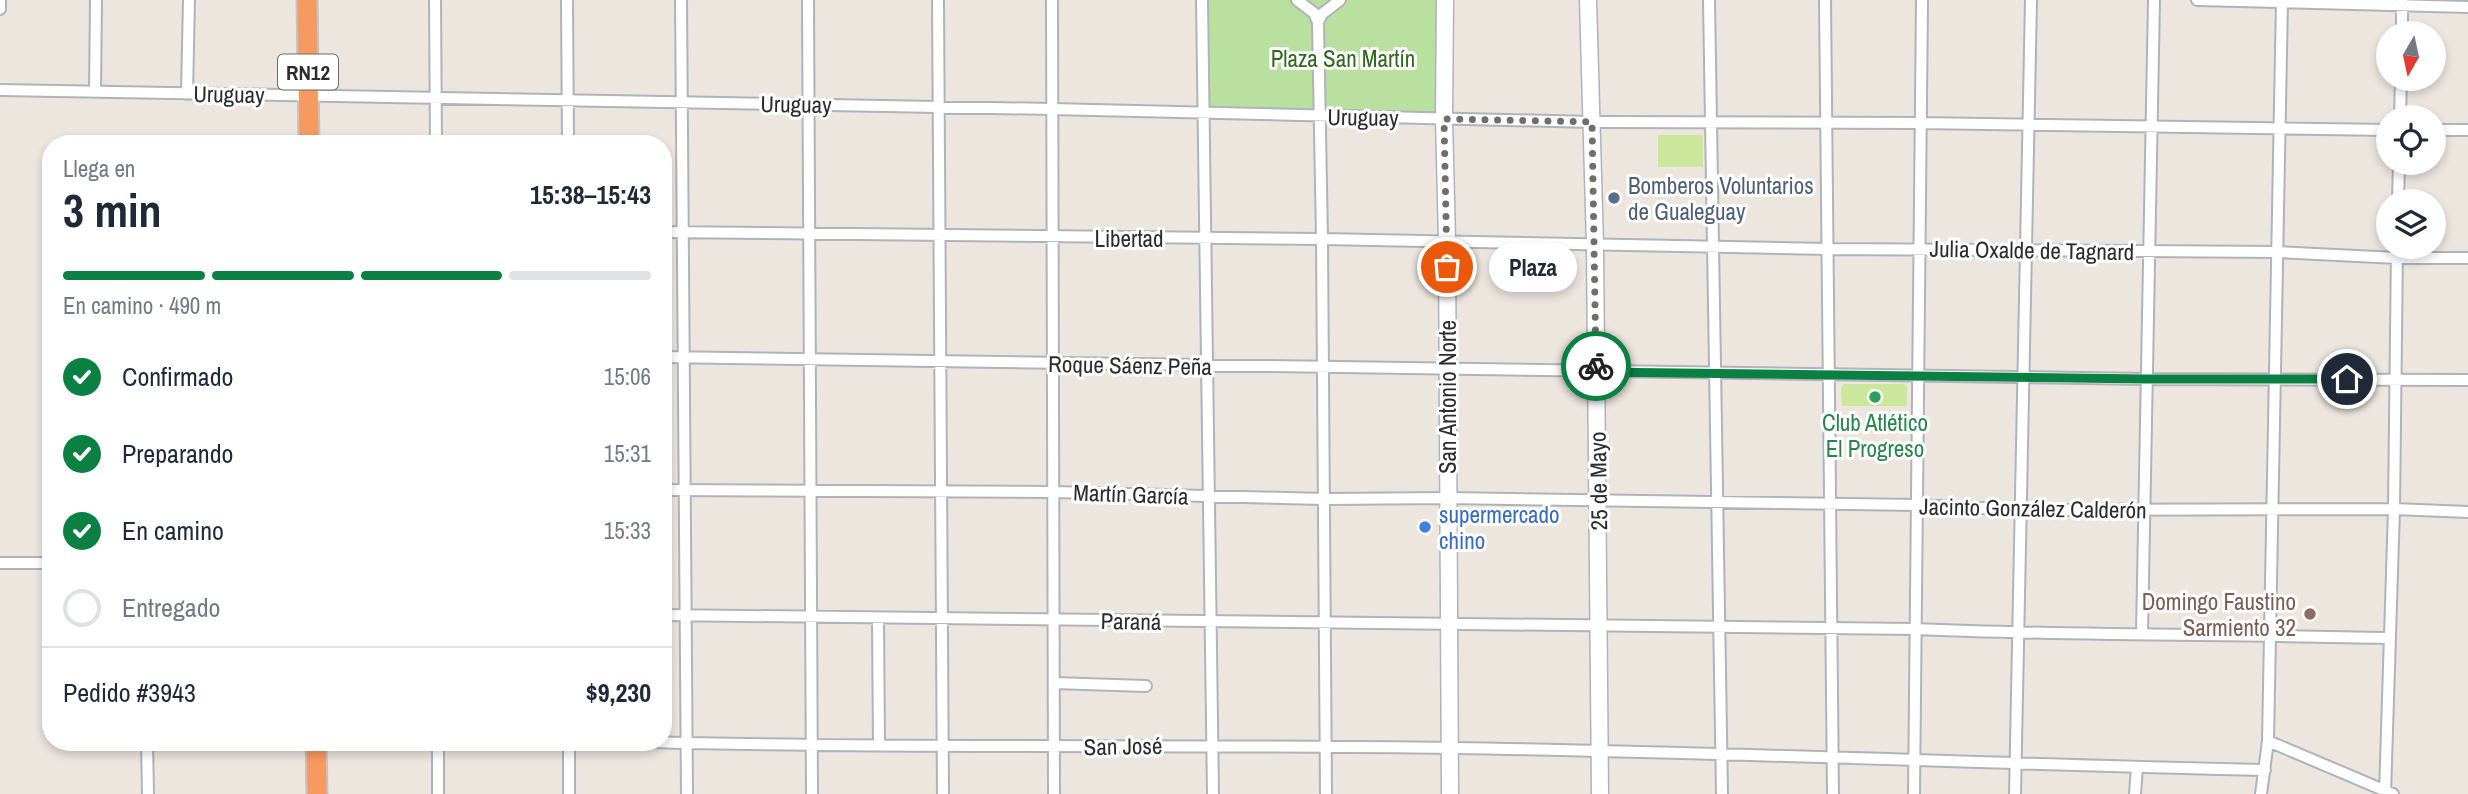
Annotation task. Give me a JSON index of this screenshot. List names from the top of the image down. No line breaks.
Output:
{"streets":{"highway":["RN12"],"street":["Uruguay","Libertad","Julia Oxalde de Tagnard","Roque Sáenz Peña","San Antonio Norte","25 de Mayo","Martín García","Jacinto González Calderón","Paraná","San José"]},"crossings":[["RN12","Uruguay"],["Uruguay","San Antonio Norte"],["Uruguay","25 de Mayo"],["Libertad","Julia Oxalde de Tagnard"],["Libertad","San Antonio Norte"],["Libertad","25 de Mayo"],["Julia Oxalde de Tagnard","25 de Mayo"],["Roque Sáenz Peña","San Antonio Norte"],["Roque Sáenz Peña","25 de Mayo"],["San Antonio Norte","Martín García"],["San Antonio Norte","Paraná"],["San Antonio Norte","San José"],["25 de Mayo","Martín García"],["25 de Mayo","Jacinto González Calderón"],["25 de Mayo","Paraná"],["25 de Mayo","San José"],["Martín García","Jacinto González Calderón"]],"parks":["Plaza San Martín"],"places":["Bomberos Voluntarios de Gualeguay","Plaza","Club Atlético El Progreso","supermercado chino","Domingo Faustino Sarmiento 32"],"north":"bottom","page":{"heading":["3 min","Llega en","15:38–15:43"],"panel":["Pedido #3943","$9,230"],"bubble":"Plaza","bar":"En camino · 490 m","list":[["Confirmado","15:06"],["Preparando","15:31"],["En camino","15:33"],"Entregado"]}}
